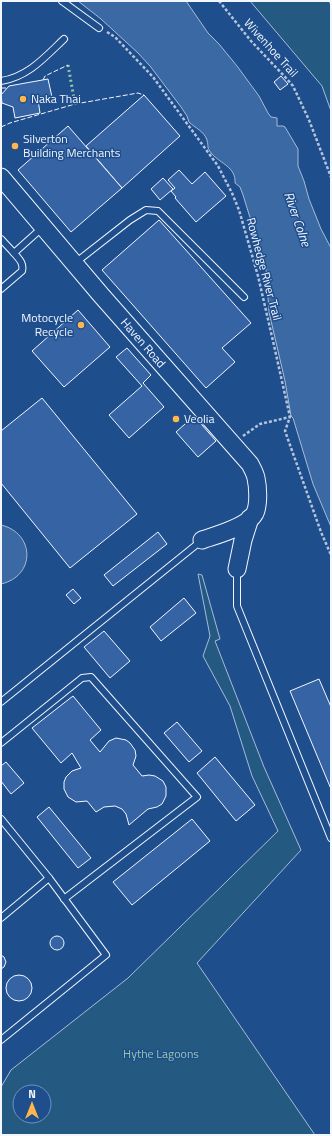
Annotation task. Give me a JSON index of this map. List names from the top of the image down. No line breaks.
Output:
{"streets":{"street":["Haven Road"],"path":["Wivenhoe Trail","Rowhedge River Trail"]},"water":["River Colne"],"parks":["Hythe Lagoons"],"places":["Naka Thai","Silverton Building Merchants","Motocycle Recycle","Veolia"],"north":"top"}
